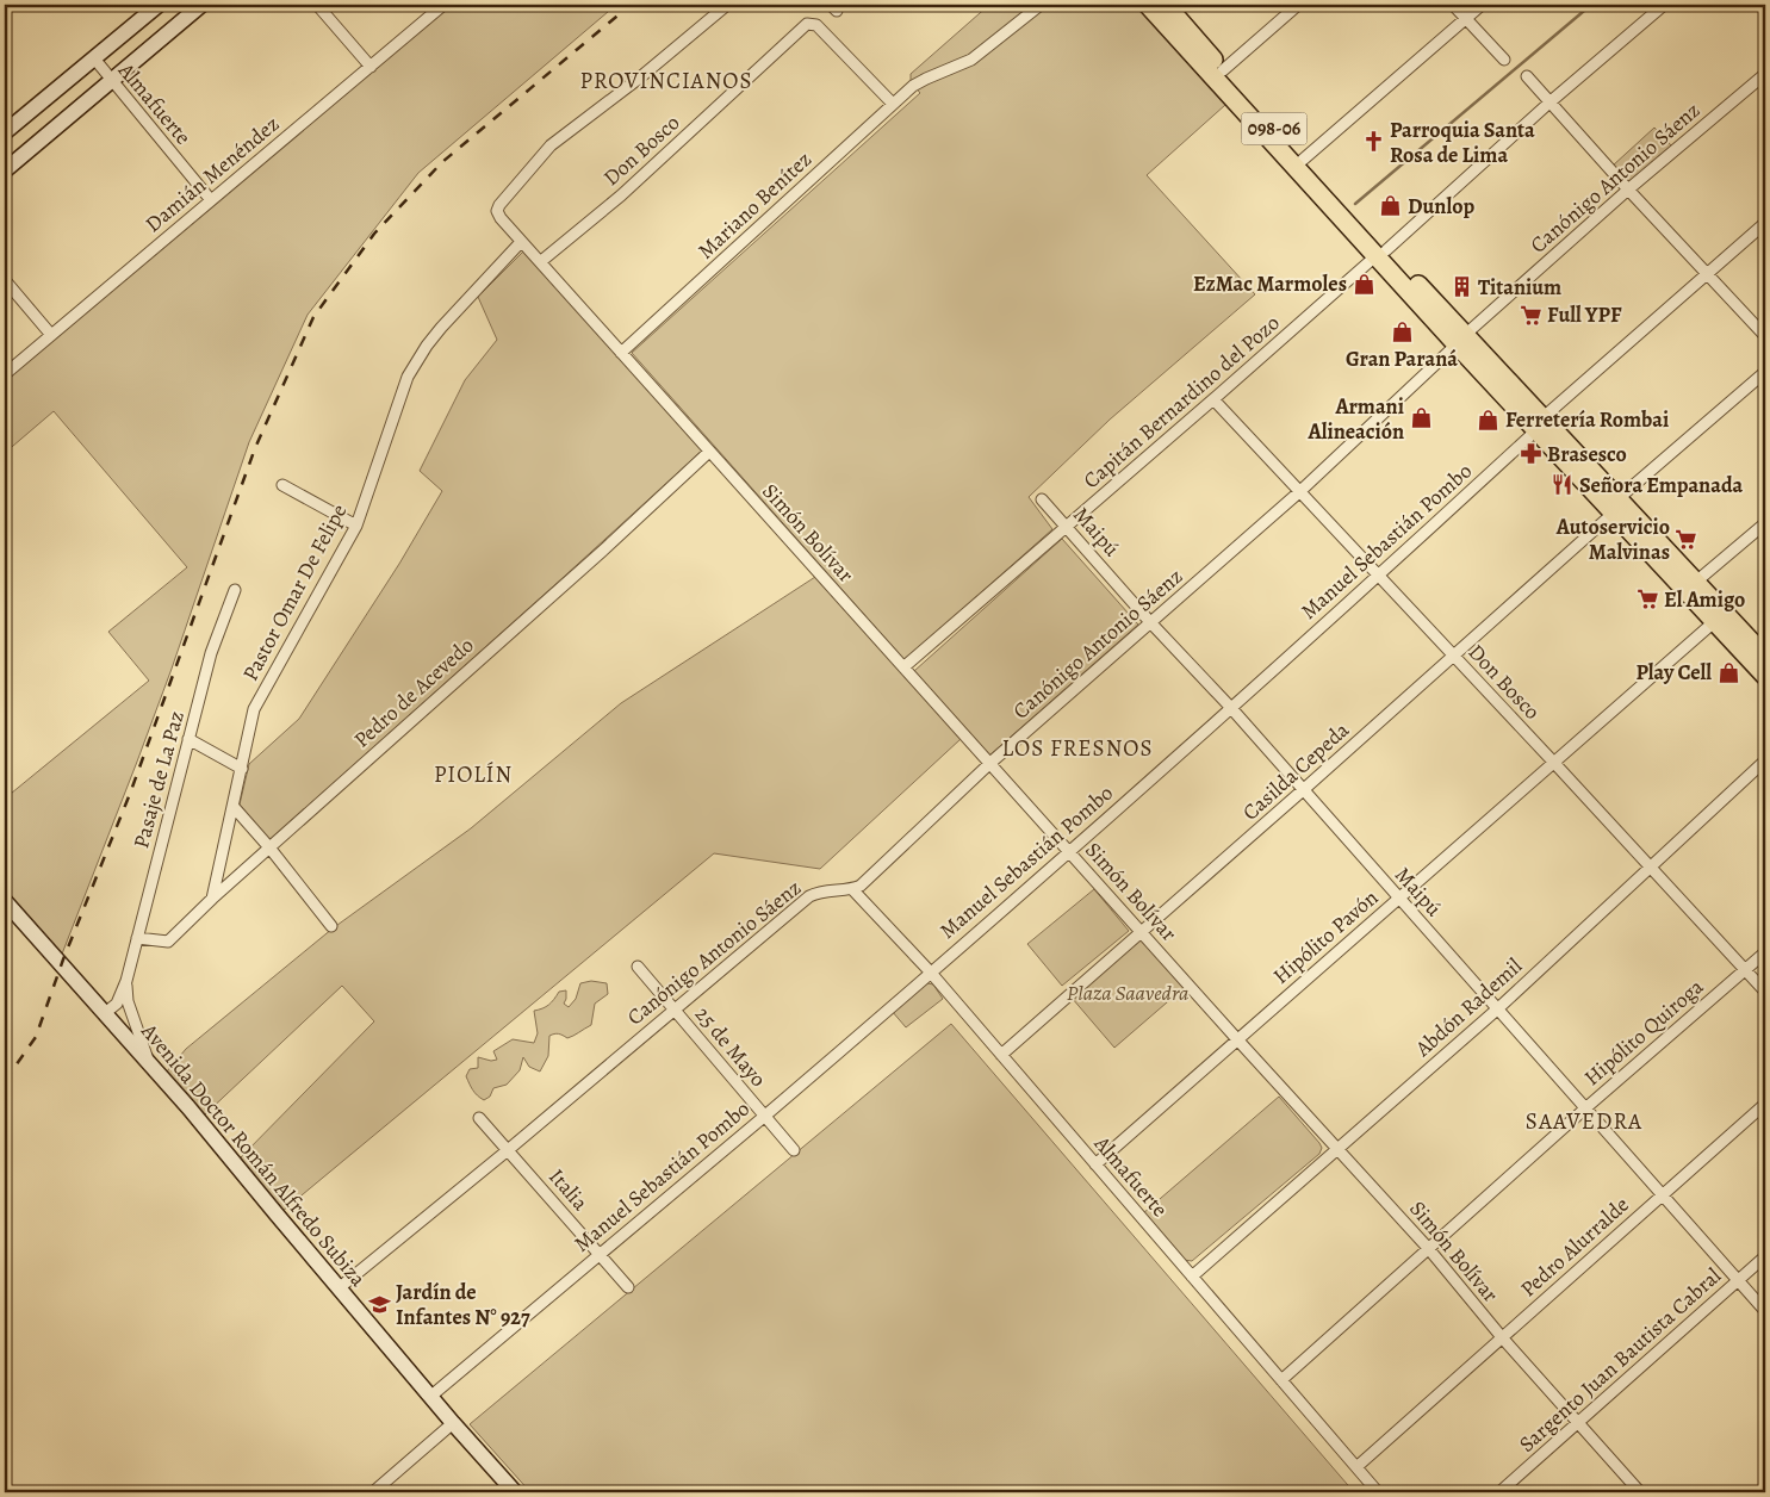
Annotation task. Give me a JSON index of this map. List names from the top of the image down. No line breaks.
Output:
{"streets":{"main road":["098-06","Avenida Doctor Román Alfredo Subiza"],"street":["Almafuerte","Don Bosco","Damián Menéndez","Canónigo Antonio Sáenz","Mariano Benítez","Capitán Bernardino del Pozo","Maipú","Simón Bolívar","Manuel Sebastián Pombo","Pastor Omar De Felipe","Pedro de Acevedo","Casilda Cepeda","Pasaje de La Paz","Hipólito Pavón","Abdón Rademil","Hipólito Quiroga","25 de Mayo","Italia","Pedro Alurralde","Sargento Juan Bautista Cabral"]},"crossings":[["Almafuerte","Damián Menéndez"],["Almafuerte","Canónigo Antonio Sáenz"],["Almafuerte","Manuel Sebastián Pombo"],["Almafuerte","Casilda Cepeda"],["Almafuerte","Hipólito Pavón"],["Almafuerte","Abdón Rademil"],["Almafuerte","Hipólito Quiroga"],["Almafuerte","Pedro Alurralde"],["098-06","Canónigo Antonio Sáenz"],["098-06","Capitán Bernardino del Pozo"],["098-06","Manuel Sebastián Pombo"],["098-06","Casilda Cepeda"],["098-06","Hipólito Pavón"],["Don Bosco","Canónigo Antonio Sáenz"],["Don Bosco","Mariano Benítez"],["Don Bosco","Capitán Bernardino del Pozo"],["Don Bosco","Simón Bolívar"],["Don Bosco","Manuel Sebastián Pombo"],["Don Bosco","Casilda Cepeda"],["Don Bosco","Hipólito Pavón"],["Don Bosco","Abdón Rademil"],["Don Bosco","Hipólito Quiroga"],["Canónigo Antonio Sáenz","Maipú"],["Canónigo Antonio Sáenz","Simón Bolívar"],["Canónigo Antonio Sáenz","25 de Mayo"],["Canónigo Antonio Sáenz","Avenida Doctor Román Alfredo Subiza"],["Canónigo Antonio Sáenz","Italia"],["Mariano Benítez","Simón Bolívar"],["Capitán Bernardino del Pozo","Maipú"],["Capitán Bernardino del Pozo","Simón Bolívar"],["Maipú","Manuel Sebastián Pombo"],["Maipú","Casilda Cepeda"],["Maipú","Hipólito Pavón"],["Maipú","Abdón Rademil"],["Maipú","Hipólito Quiroga"],["Maipú","Pedro Alurralde"],["Maipú","Sargento Juan Bautista Cabral"],["Simón Bolívar","Manuel Sebastián Pombo"],["Simón Bolívar","Pastor Omar De Felipe"],["Simón Bolívar","Pedro de Acevedo"],["Simón Bolívar","Casilda Cepeda"],["Simón Bolívar","Hipólito Pavón"],["Simón Bolívar","Abdón Rademil"],["Simón Bolívar","Hipólito Quiroga"],["Simón Bolívar","Pedro Alurralde"],["Simón Bolívar","Sargento Juan Bautista Cabral"],["Manuel Sebastián Pombo","25 de Mayo"],["Manuel Sebastián Pombo","Avenida Doctor Román Alfredo Subiza"],["Manuel Sebastián Pombo","Italia"],["Pastor Omar De Felipe","Pedro de Acevedo"],["Pedro de Acevedo","Pasaje de La Paz"],["Pasaje de La Paz","Avenida Doctor Román Alfredo Subiza"]],"districts":["PROVINCIANOS","LOS FRESNOS","PIOLÍN","SAAVEDRA"],"parks":["Plaza Saavedra"],"places":{"church":["Parroquia Santa Rosa de Lima"],"shop":["Dunlop","EzMac Marmoles","Gran Paraná","Armani Alineación","Ferretería Rombai","Play Cell"],"building":["Titanium"],"supermarket":["Full YPF","Autoservicio Malvinas","El Amigo"],"pharmacy":["Brasesco"],"restaurant":["Señora Empanada"],"school or university":["Jardín de Infantes N° 927"]}}
